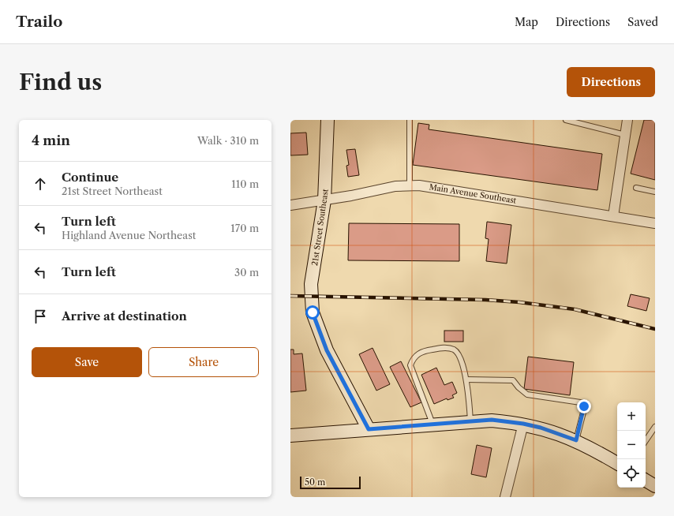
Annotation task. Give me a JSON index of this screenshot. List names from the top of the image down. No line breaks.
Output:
{"streets":{"main road":["21st Street Southeast"],"street":["Main Avenue Southeast"]},"crossings":[["Main Avenue Southeast","21st Street Southeast"]],"scale_bar":"50 m","page":{"header":"Trailo","nav":["Map","Directions","Saved"],"buttons":["Directions",["Save","Share"]],"title":"Find us","heading":["4 min","Walk · 310 m"],"list":[["Continue","21st Street Northeast","110 m"],["Turn left","Highland Avenue Northeast","170 m"],["Turn left","30 m"],"Arrive at destination"],"map_buttons":["+","−"],"scale":"50 m"}}
